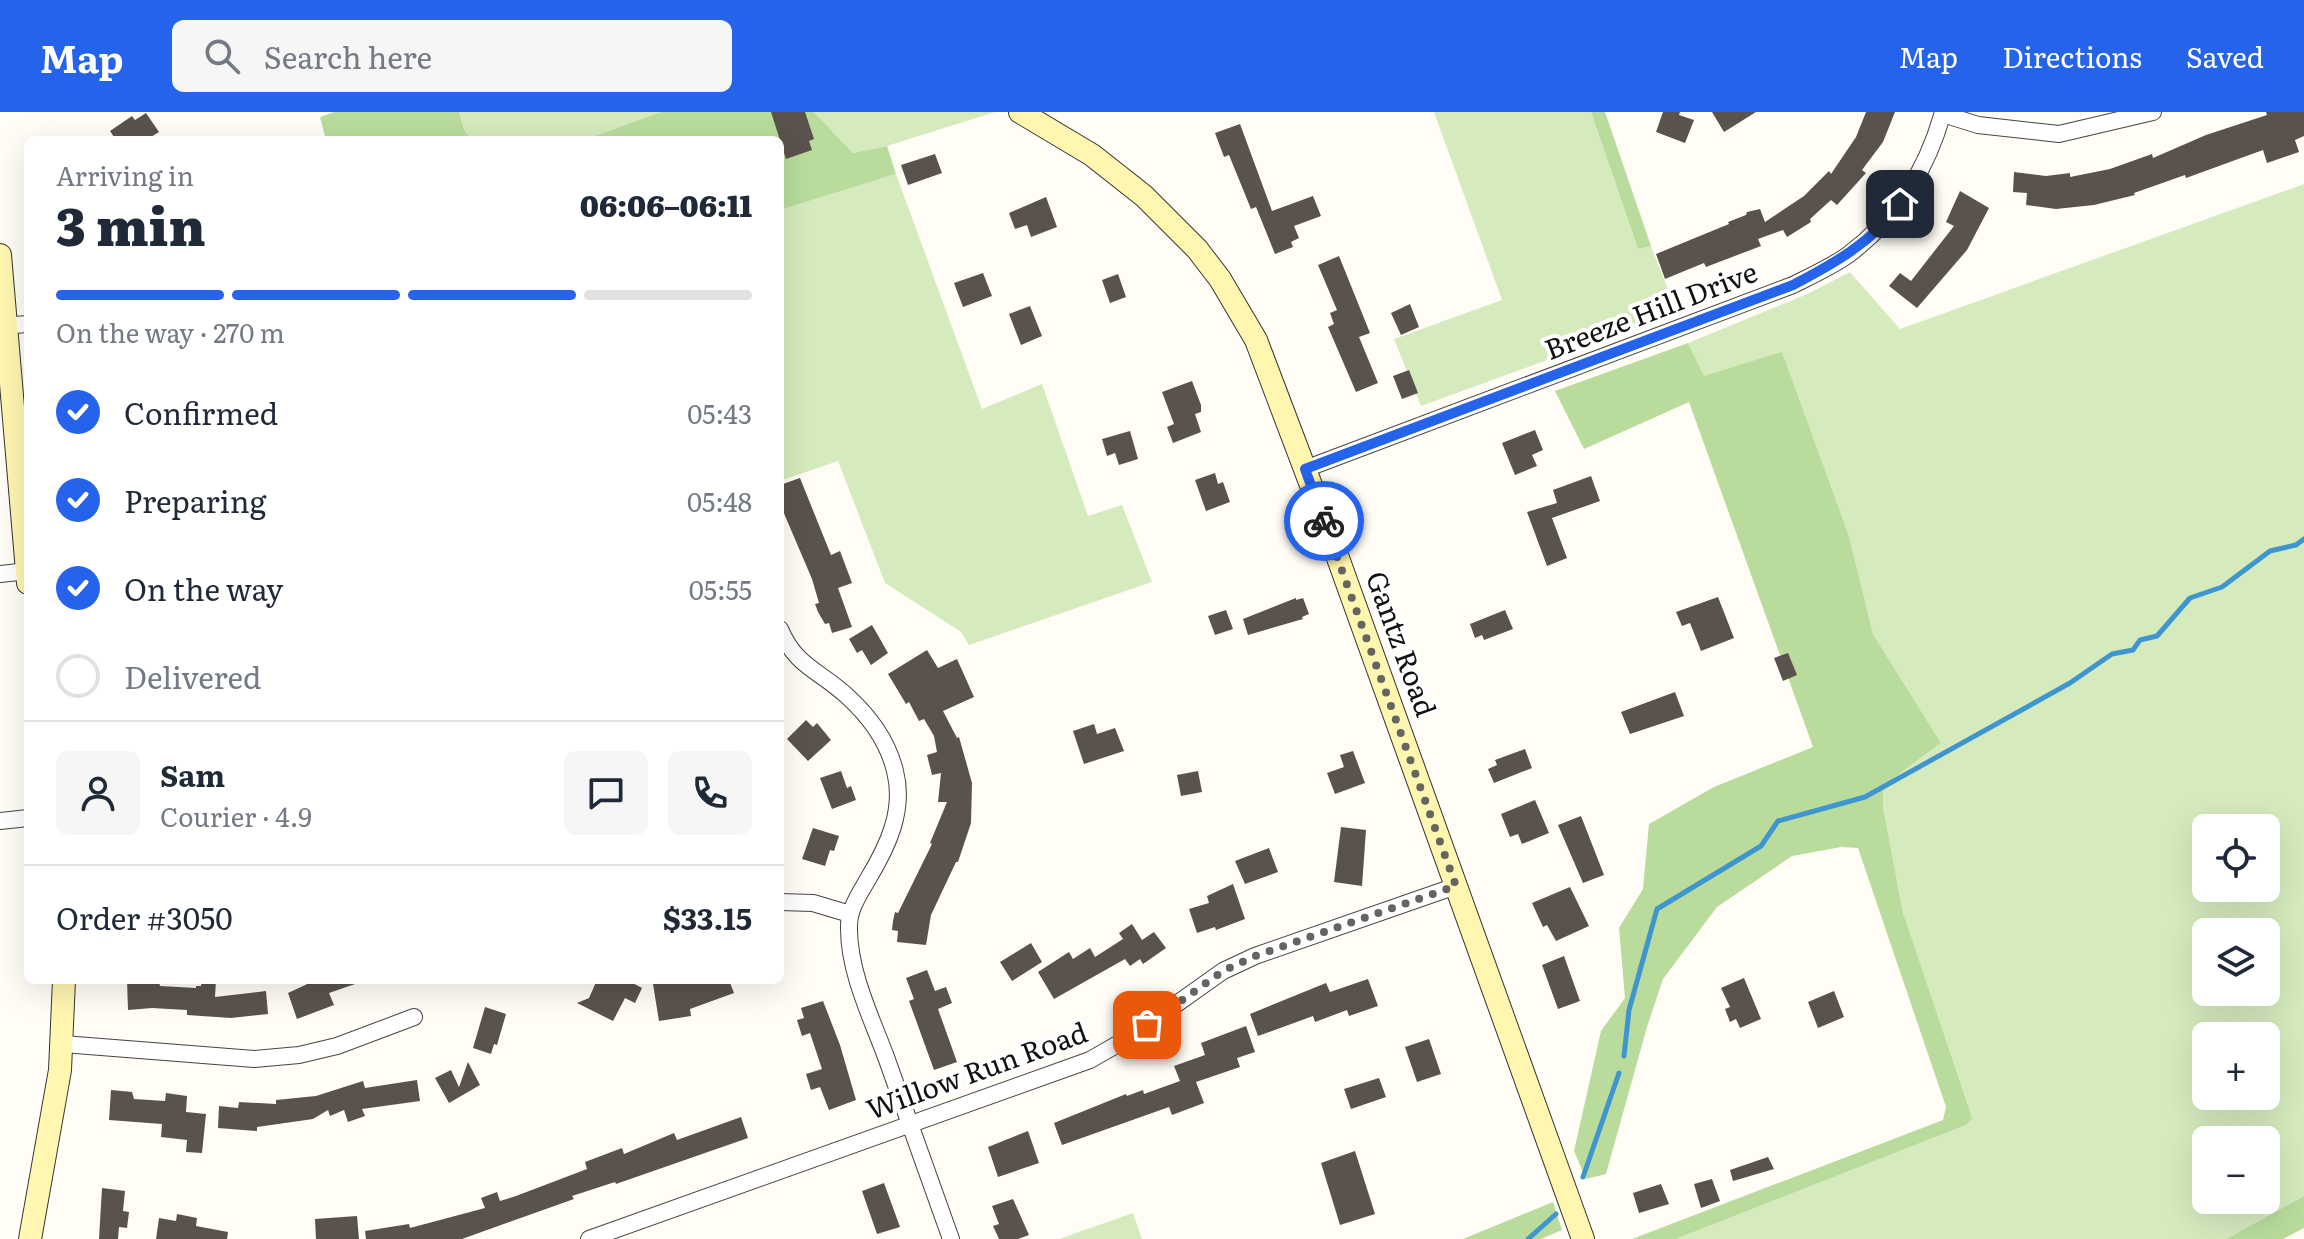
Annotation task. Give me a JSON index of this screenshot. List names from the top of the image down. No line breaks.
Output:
{"streets":{"main road":["Gantz Road"],"street":["Breeze Hill Drive","Willow Run Road"]},"crossings":[["Breeze Hill Drive","Gantz Road"],["Gantz Road","Willow Run Road"]],"page":{"header":"Map","search":"Search here","nav":["Map","Directions","Saved"],"heading":["3 min","Arriving in","06:06–06:11"],"panel":["Sam","Courier · 4.9","Order #3050","$33.15"],"bar":"On the way · 270 m","list":[["Confirmed","05:43"],["Preparing","05:48"],["On the way","05:55"],"Delivered"],"map_buttons":["+","−"]}}
